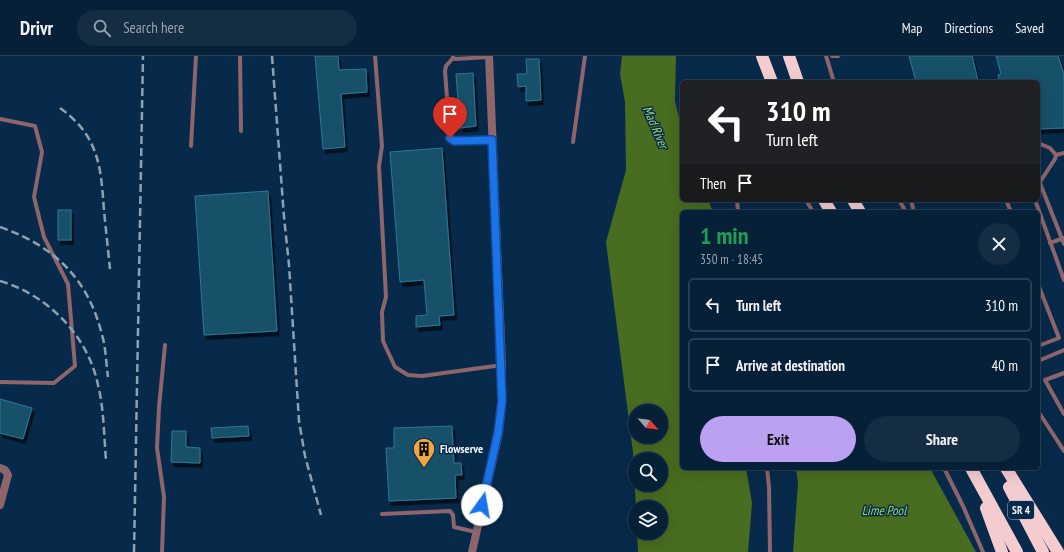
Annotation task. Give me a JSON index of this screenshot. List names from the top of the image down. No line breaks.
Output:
{"streets":{"highway":["SR 4"]},"water":["Mad River","Lime Pool"],"places":{"building":["Flowserve"]},"north":"bottom right","page":{"header":"Drivr","search":"Search here","nav":["Map","Directions","Saved"],"turn":["310 m","Turn left"],"then":"Then","heading":["1 min","350 m · 18:45"],"list":[{"name":"Turn left","value":"310 m"},{"name":"Arrive at destination","value":"40 m"}],"buttons":["Exit","Share"]}}
